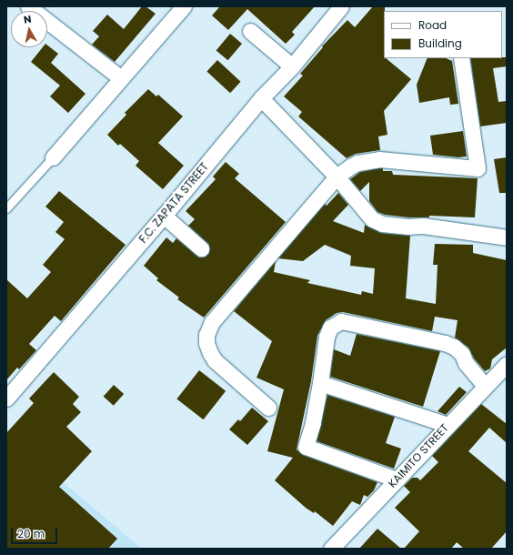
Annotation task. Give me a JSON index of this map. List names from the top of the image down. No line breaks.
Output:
{"streets":{"street":["F.C. ZAPATA STREET","KAIMITO STREET"]},"legend":["Road","Building"],"scale_bar":"20 m","north":"top"}
